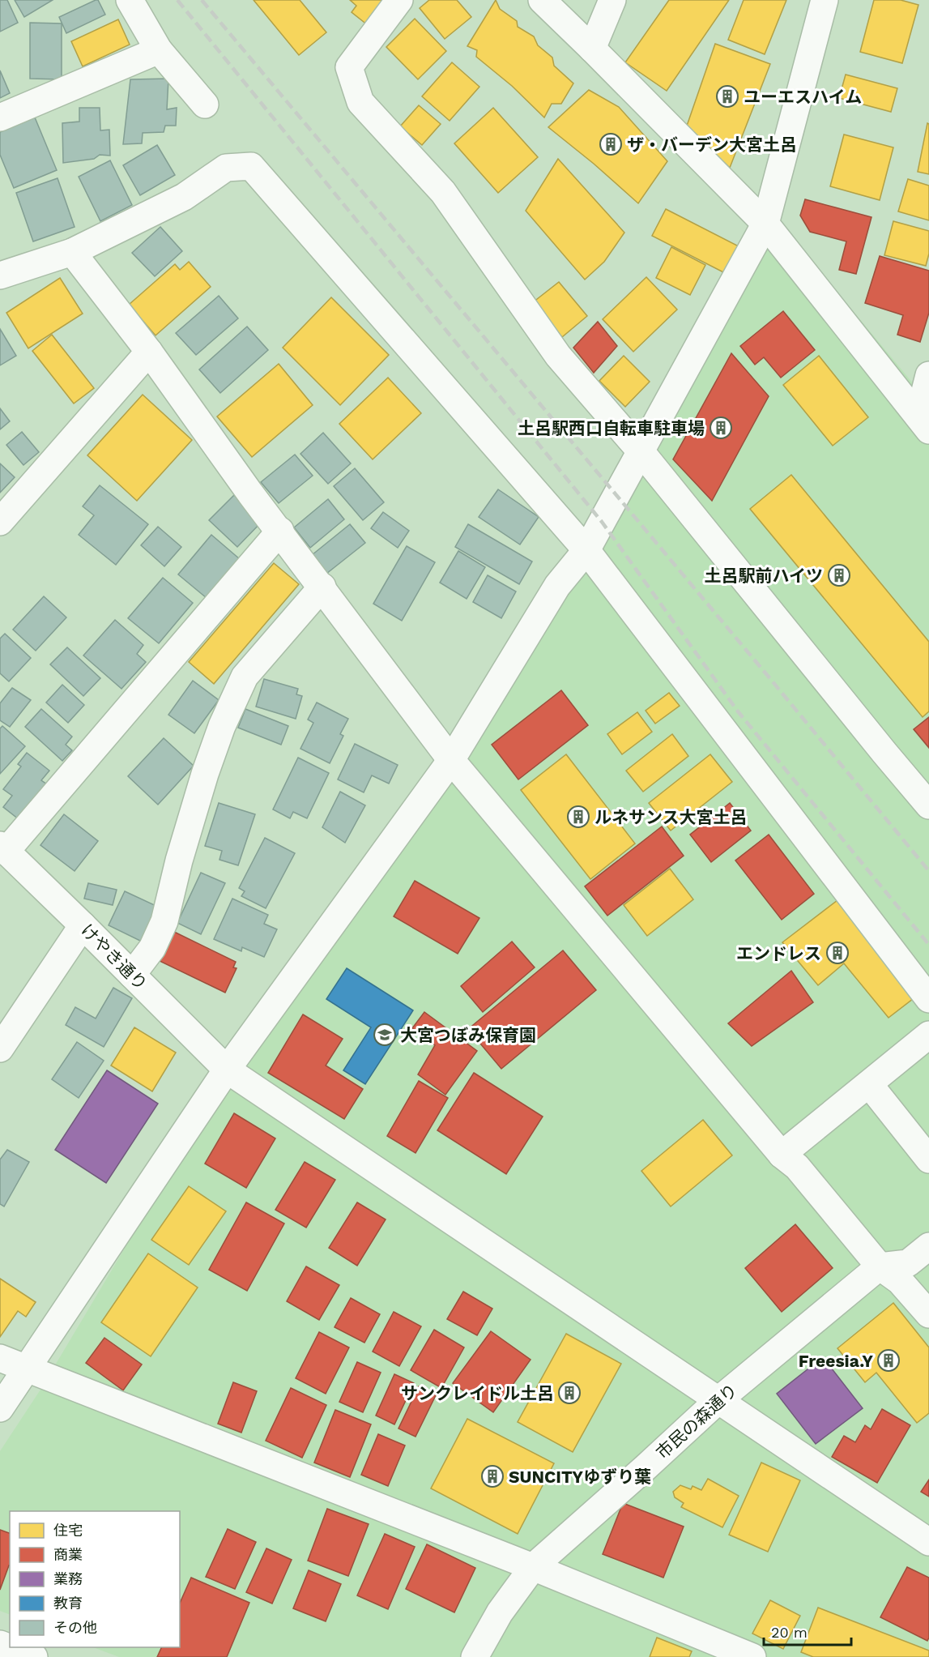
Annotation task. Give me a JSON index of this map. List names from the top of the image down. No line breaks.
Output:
{"streets":{"street":["けやき通り","市民の森通り"]},"crossings":[["けやき通り","市民の森通り"]],"places":{"building":["ユーエスハイム","ザ・バーデン大宮土呂","土呂駅西口自転車駐車場","土呂駅前ハイツ","ルネサンス大宮土呂","エンドレス","Freesia.Y","サンクレイドル土呂","SUNCITYゆずり葉"],"school or university":["大宮つぼみ保育園"]},"legend":["住宅","商業","業務","教育","その他"],"scale_bar":"20 m"}
